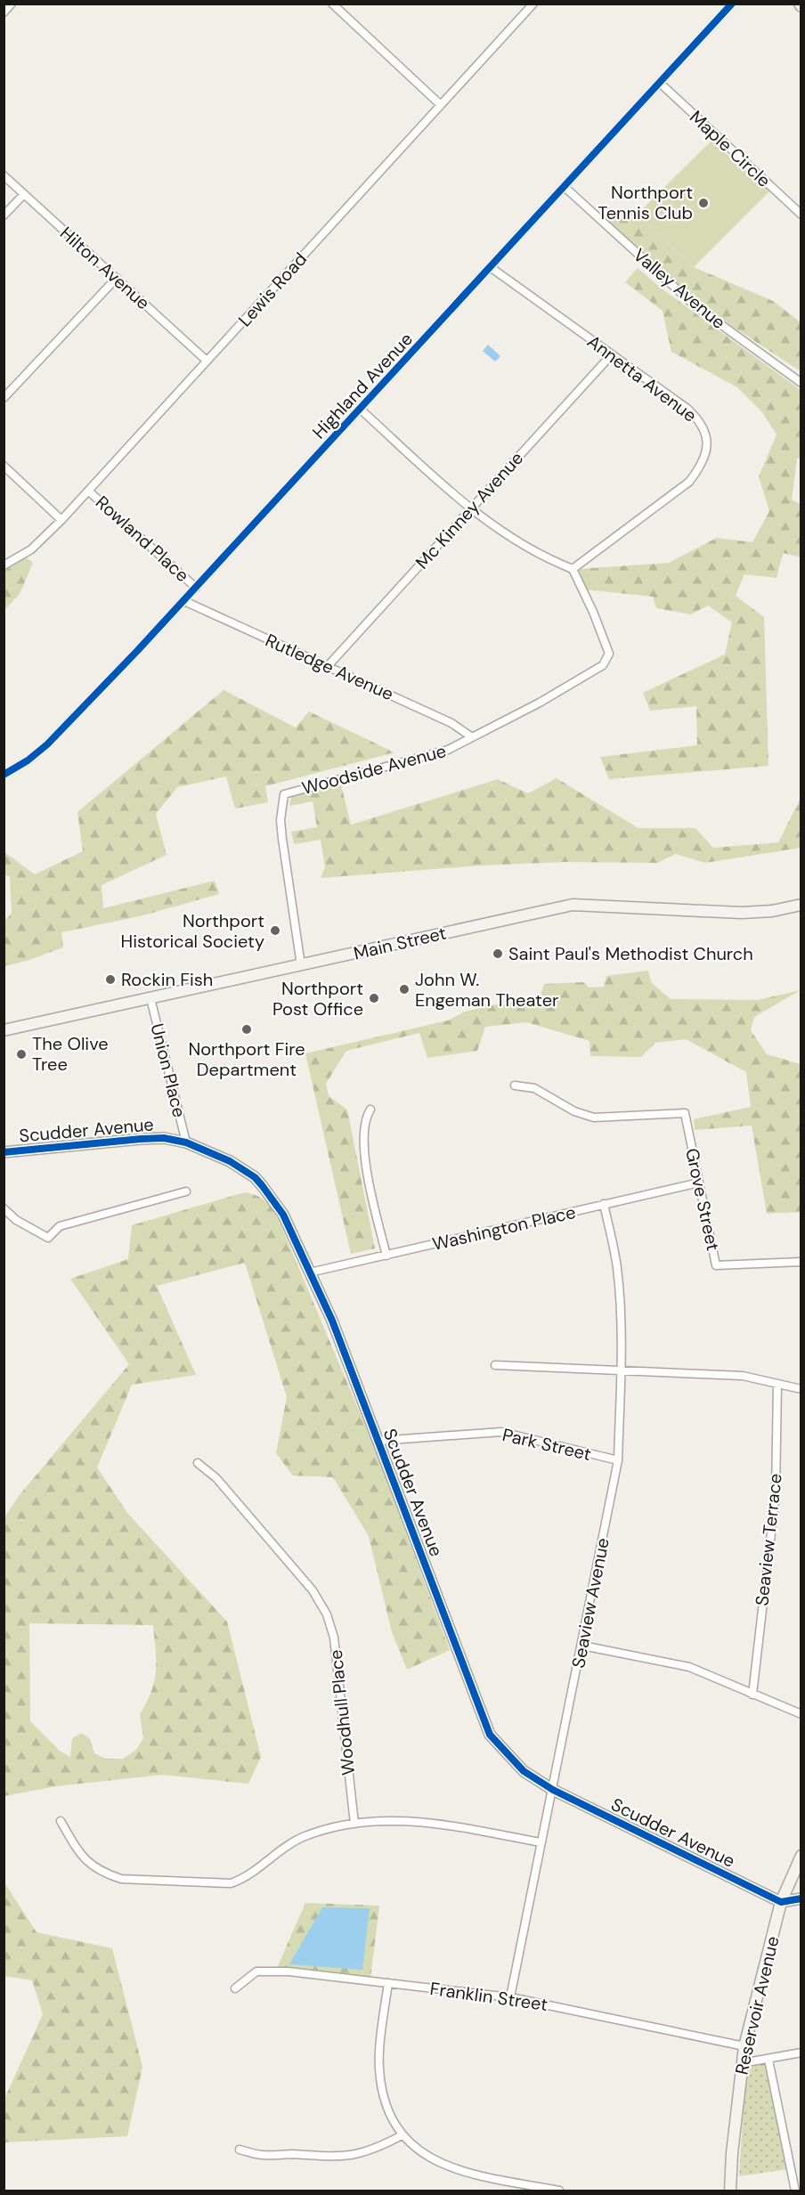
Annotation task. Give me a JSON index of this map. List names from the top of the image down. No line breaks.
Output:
{"streets":{"main road":["Main Street","Reservoir Avenue"],"street":["Maple Circle","Hilton Avenue","Valley Avenue","Lewis Road","Annetta Avenue","Highland Avenue","Mc Kinney Avenue","Rowland Place","Rutledge Avenue","Woodside Avenue","Union Place","Scudder Avenue","Grove Street","Washington Place","Park Street","Seaview Terrace","Seaview Avenue","Woodhull Place","Franklin Street"]},"crossings":[["Maple Circle","Highland Avenue"],["Hilton Avenue","Lewis Road"],["Valley Avenue","Highland Avenue"],["Lewis Road","Rowland Place"],["Annetta Avenue","Highland Avenue"],["Annetta Avenue","Mc Kinney Avenue"],["Annetta Avenue","Woodside Avenue"],["Highland Avenue","Rowland Place"],["Highland Avenue","Rutledge Avenue"],["Mc Kinney Avenue","Rutledge Avenue"],["Rutledge Avenue","Woodside Avenue"],["Woodside Avenue","Main Street"],["Main Street","Union Place"],["Union Place","Scudder Avenue"],["Scudder Avenue","Washington Place"],["Scudder Avenue","Park Street"],["Scudder Avenue","Seaview Avenue"],["Scudder Avenue","Reservoir Avenue"],["Grove Street","Washington Place"],["Washington Place","Seaview Avenue"],["Park Street","Seaview Avenue"],["Seaview Avenue","Franklin Street"],["Franklin Street","Reservoir Avenue"]],"places":["Northport Tennis Club","Northport Historical Society","Saint Paul's Methodist Church","Rockin Fish","John W. Engeman Theater","Northport Post Office","Northport Fire Department","The Olive Tree"]}
